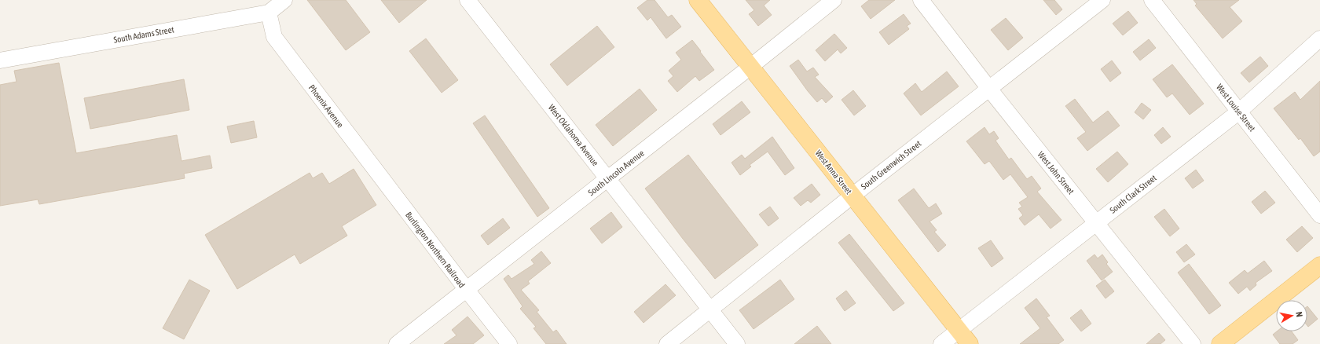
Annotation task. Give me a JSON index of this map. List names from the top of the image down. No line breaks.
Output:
{"streets":{"main road":["West Anna Street"],"street":["South Adams Street","Phoenix Avenue","West Louise Street","West Oklahoma Avenue","South Greenwich Street","South Lincoln Avenue","West John Street","South Clark Street","Burlington Northern Railroad"]},"crossings":[["South Adams Street","Phoenix Avenue"],["Phoenix Avenue","Burlington Northern Railroad"],["West Louise Street","South Clark Street"],["West Oklahoma Avenue","South Greenwich Street"],["West Oklahoma Avenue","South Lincoln Avenue"],["South Greenwich Street","West Anna Street"],["South Greenwich Street","West John Street"],["West Anna Street","South Lincoln Avenue"],["West Anna Street","South Clark Street"],["South Lincoln Avenue","Burlington Northern Railroad"],["West John Street","South Clark Street"]],"north":"right"}
